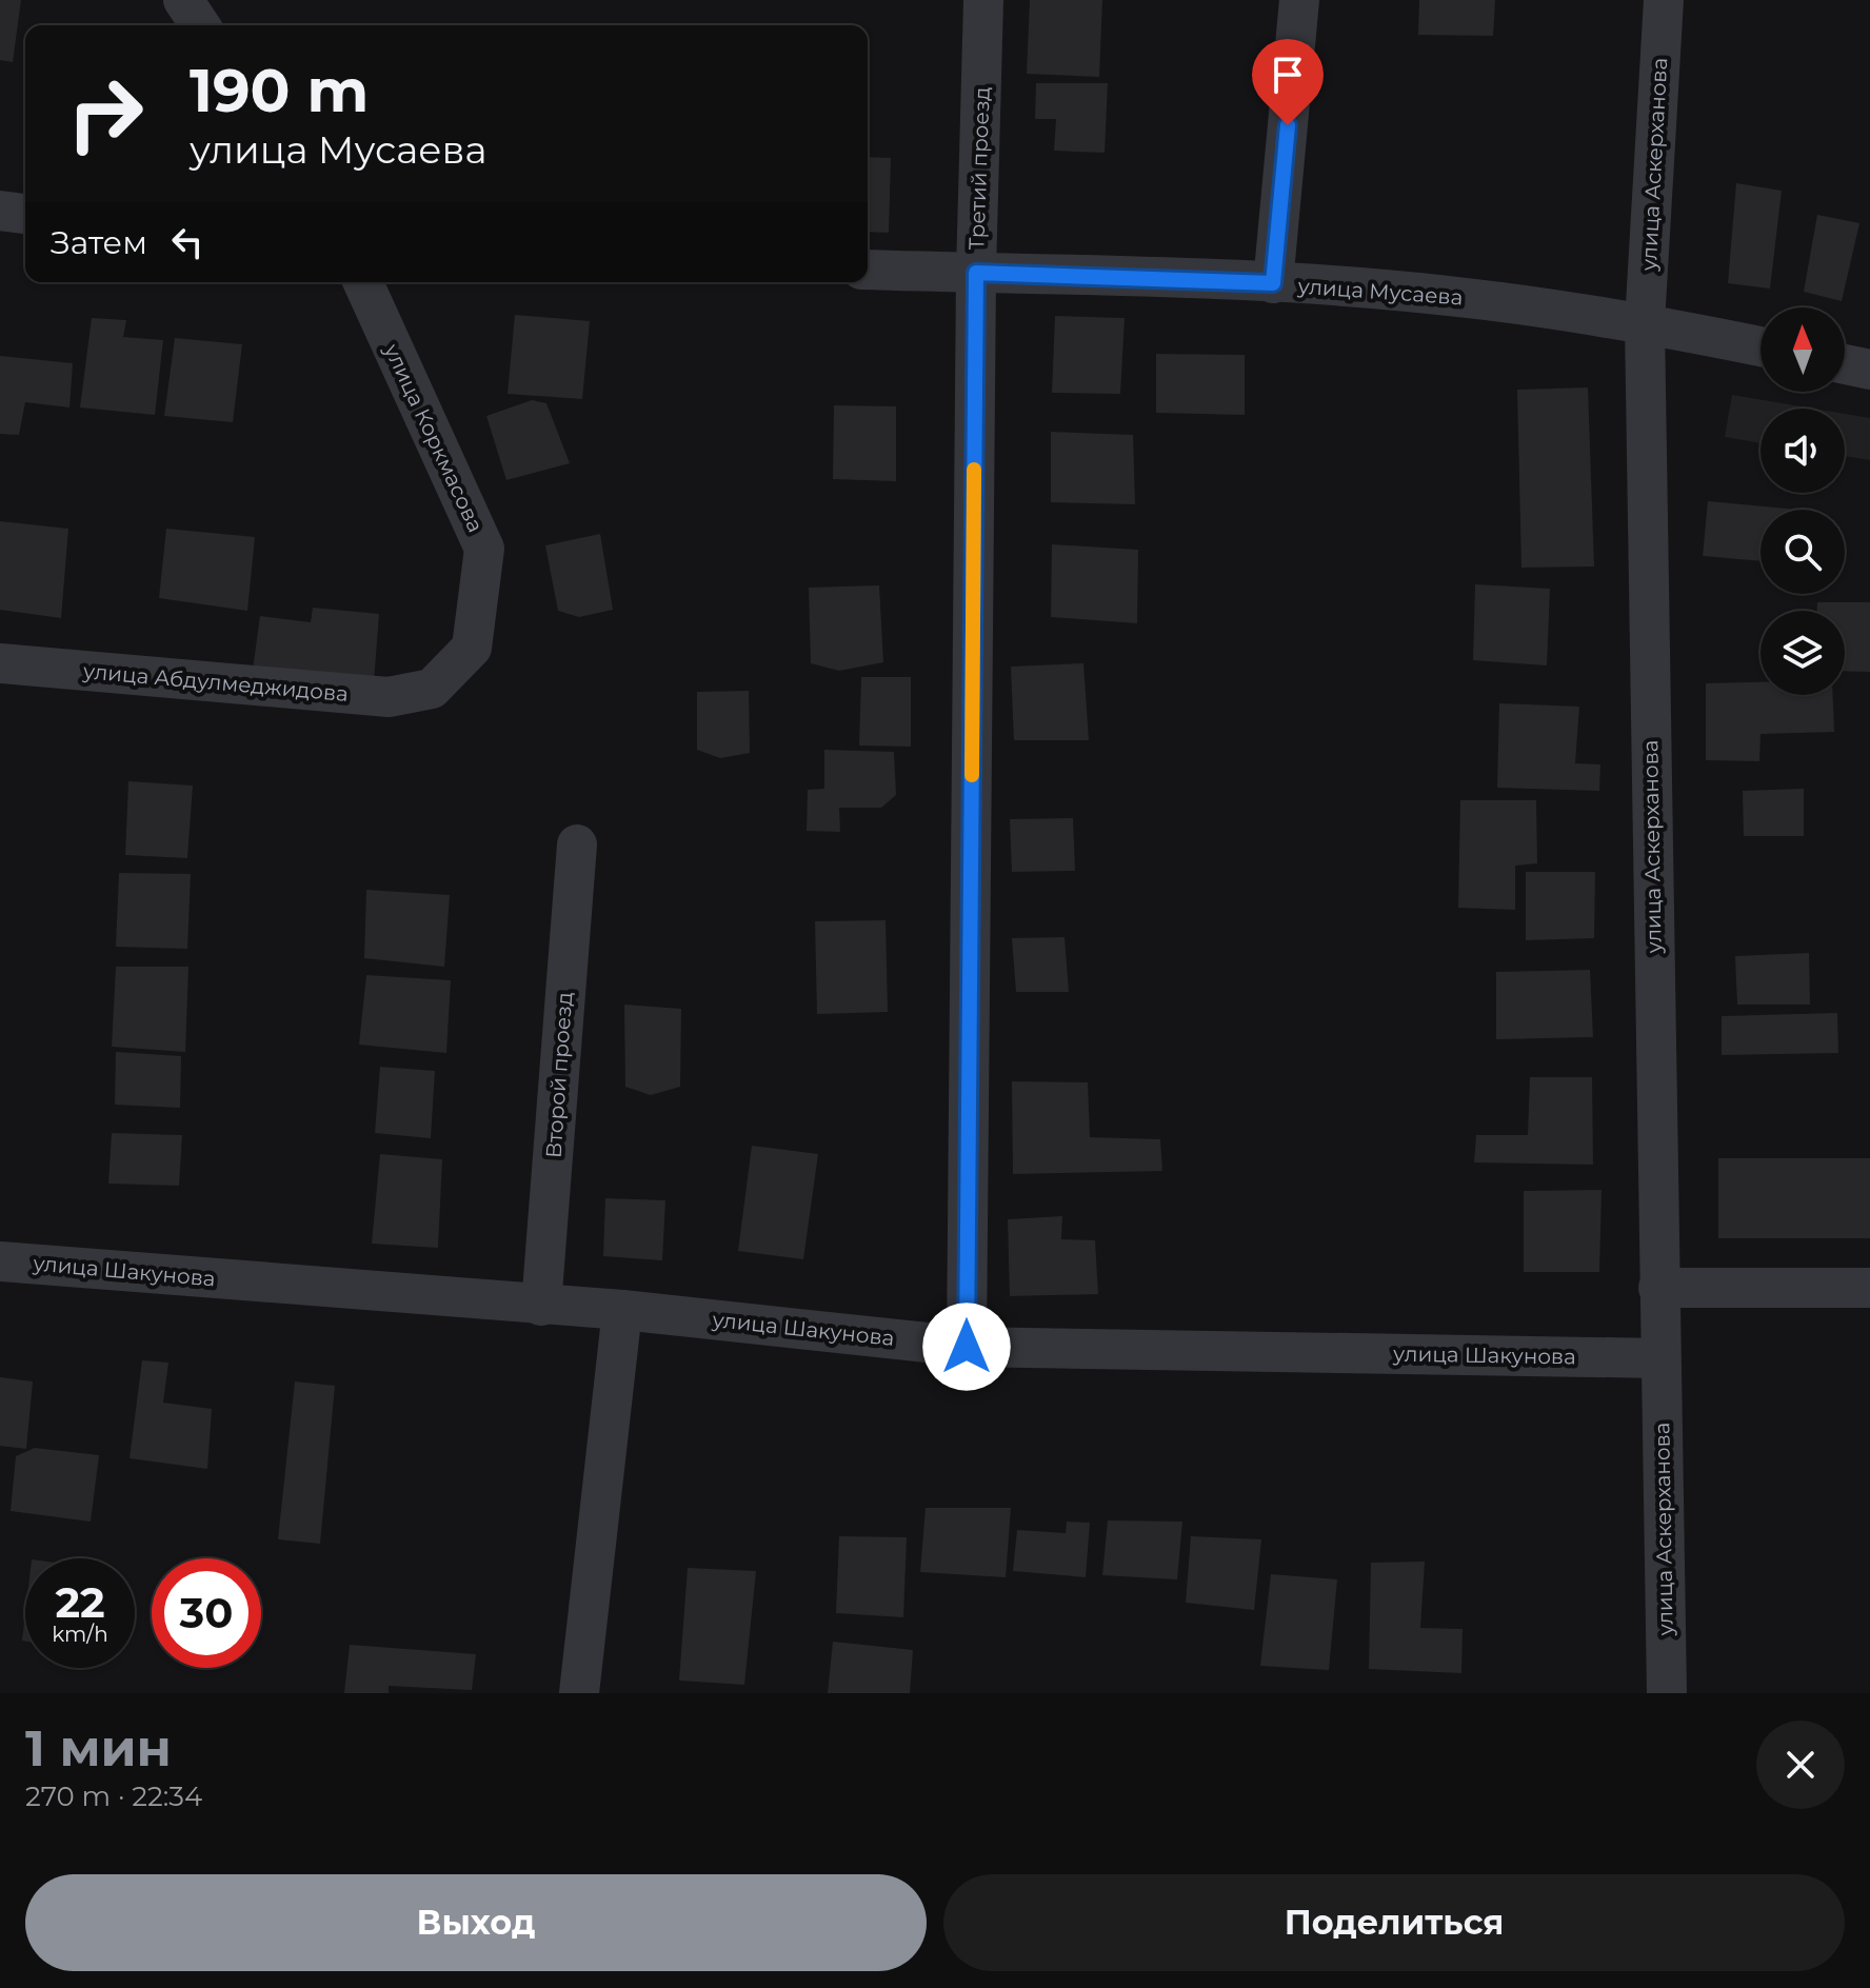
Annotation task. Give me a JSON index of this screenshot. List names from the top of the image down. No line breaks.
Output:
{"streets":{"street":["улица Аскерханова","Третий проезд","улица Мусаева","улица Коркмасова","улица Абдулмеджидова","Второй проезд","улица Шакунова"]},"crossings":[["улица Аскерханова","улица Мусаева"],["улица Аскерханова","улица Шакунова"],["Третий проезд","улица Мусаева"],["Третий проезд","улица Шакунова"],["улица Коркмасова","улица Абдулмеджидова"],["Второй проезд","улица Шакунова"]],"north":"top","page":{"turn":["190 m","улица Мусаева"],"then":"Затем","speed":"22 km/h","limit":"30","heading":["1 мин","270 m · 22:34"],"buttons":["Выход","Поделиться"]}}
